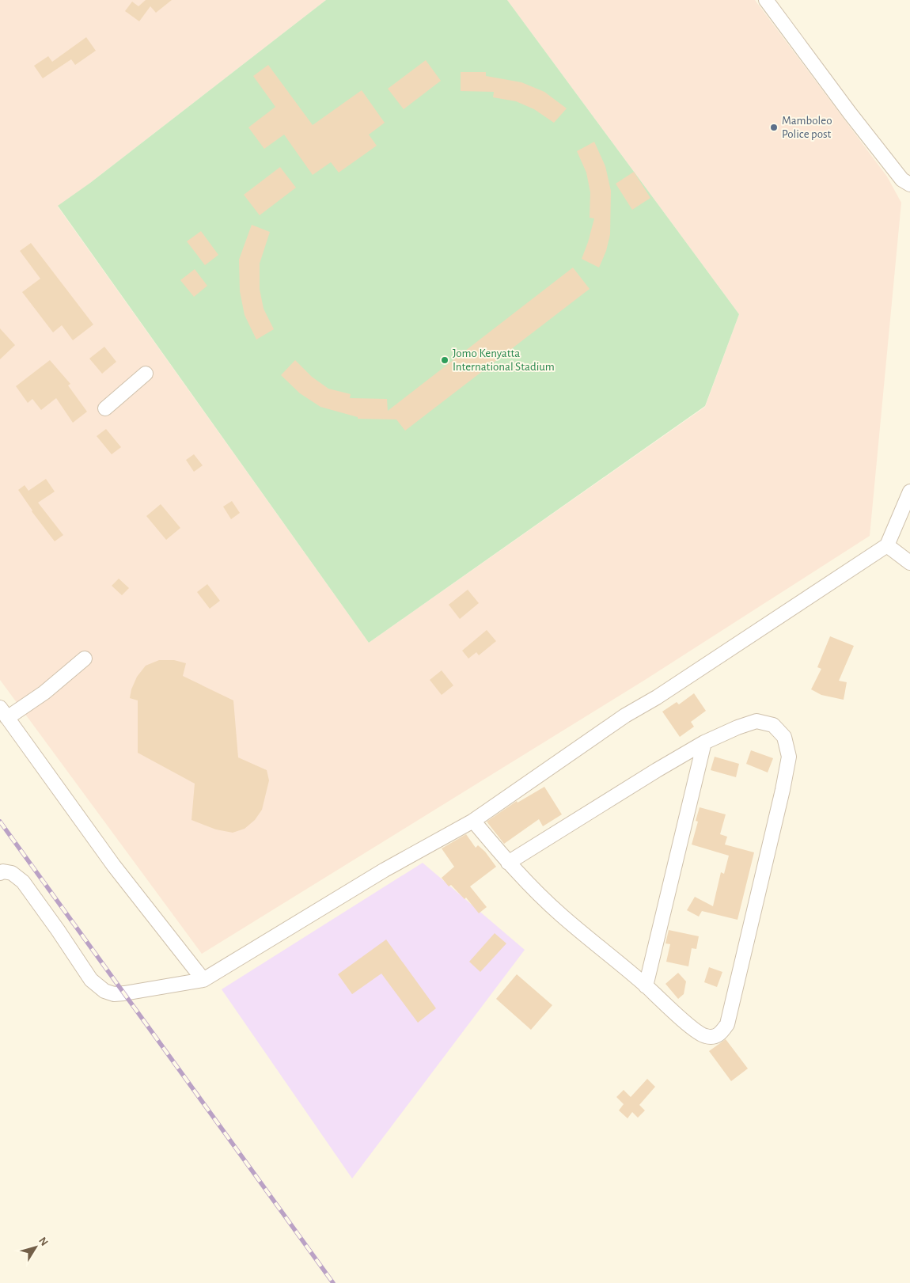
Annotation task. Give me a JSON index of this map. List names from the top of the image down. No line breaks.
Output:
{"places":["Mamboleo Police post","Jomo Kenyatta International Stadium"],"north":"top right"}
